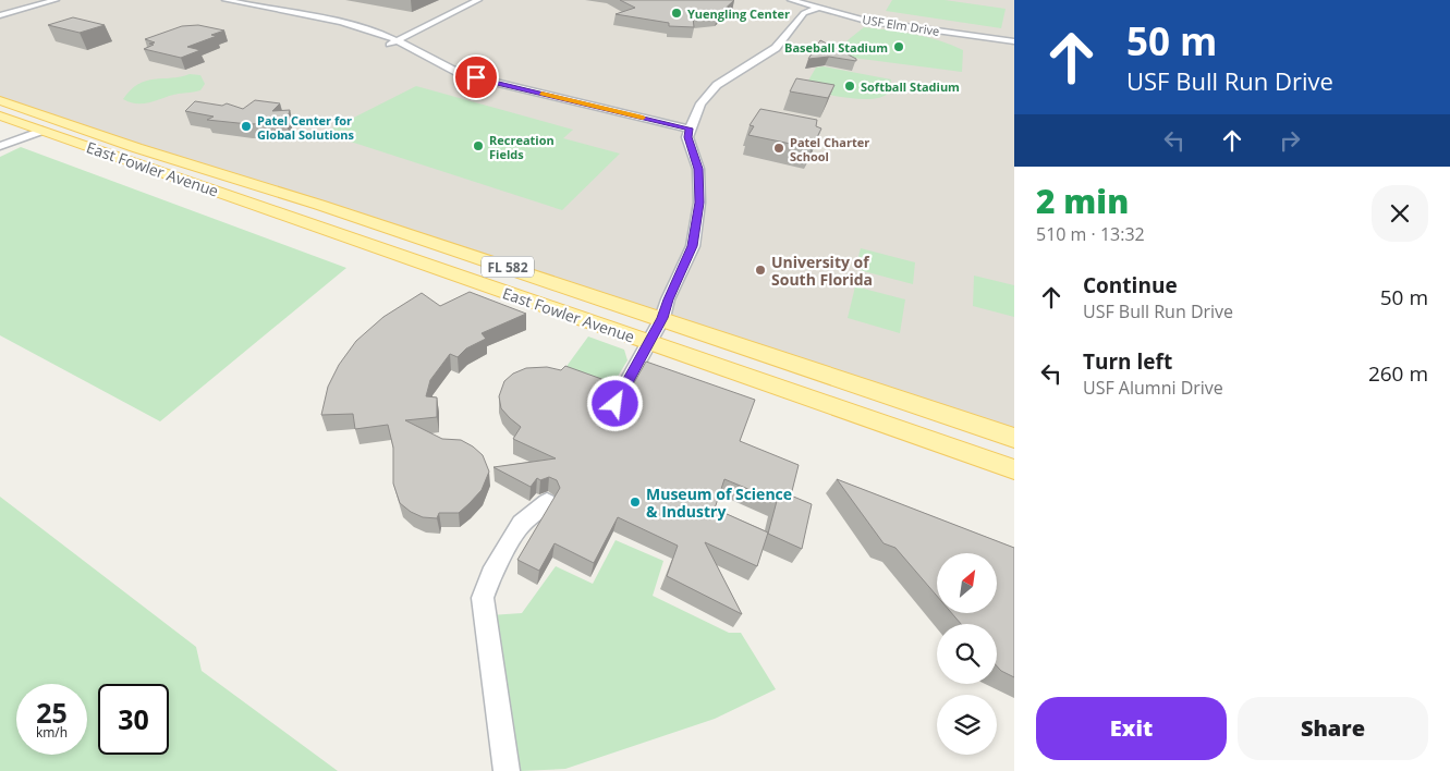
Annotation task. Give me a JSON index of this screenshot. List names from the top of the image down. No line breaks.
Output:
{"streets":{"main road":["East Fowler Avenue","FL 582"],"street":["USF Elm Drive"]},"places":["Yuengling Center","Baseball Stadium","Softball Stadium","Patel Center for Global Solutions","Recreation Fields","Patel Charter School","University of South Florida","Museum of Science & Industry"],"north":"top right","page":{"turn":["50 m","USF Bull Run Drive"],"heading":["2 min","510 m · 13:32"],"list":[{"name":"Continue","note":"USF Bull Run Drive","value":"50 m"},{"name":"Turn left","note":"USF Alumni Drive","value":"260 m"}],"speed":"25 km/h","limit":"30","buttons":["Exit","Share"]}}
